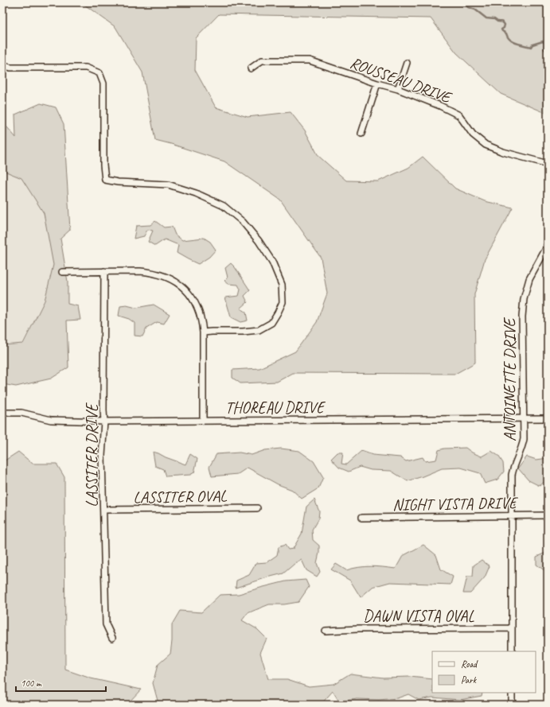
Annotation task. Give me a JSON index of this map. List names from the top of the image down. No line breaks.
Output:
{"streets":{"street":["ROUSSEAU DRIVE","ANTOINETTE DRIVE","THOREAU DRIVE","LASSITER DRIVE","LASSITER OVAL","NIGHT VISTA DRIVE","DAWN VISTA OVAL"]},"crossings":[["ANTOINETTE DRIVE","THOREAU DRIVE"],["ANTOINETTE DRIVE","NIGHT VISTA DRIVE"],["ANTOINETTE DRIVE","DAWN VISTA OVAL"],["THOREAU DRIVE","LASSITER DRIVE"],["LASSITER DRIVE","LASSITER OVAL"]],"legend":["Road","Park"],"scale_bar":"100 m"}
